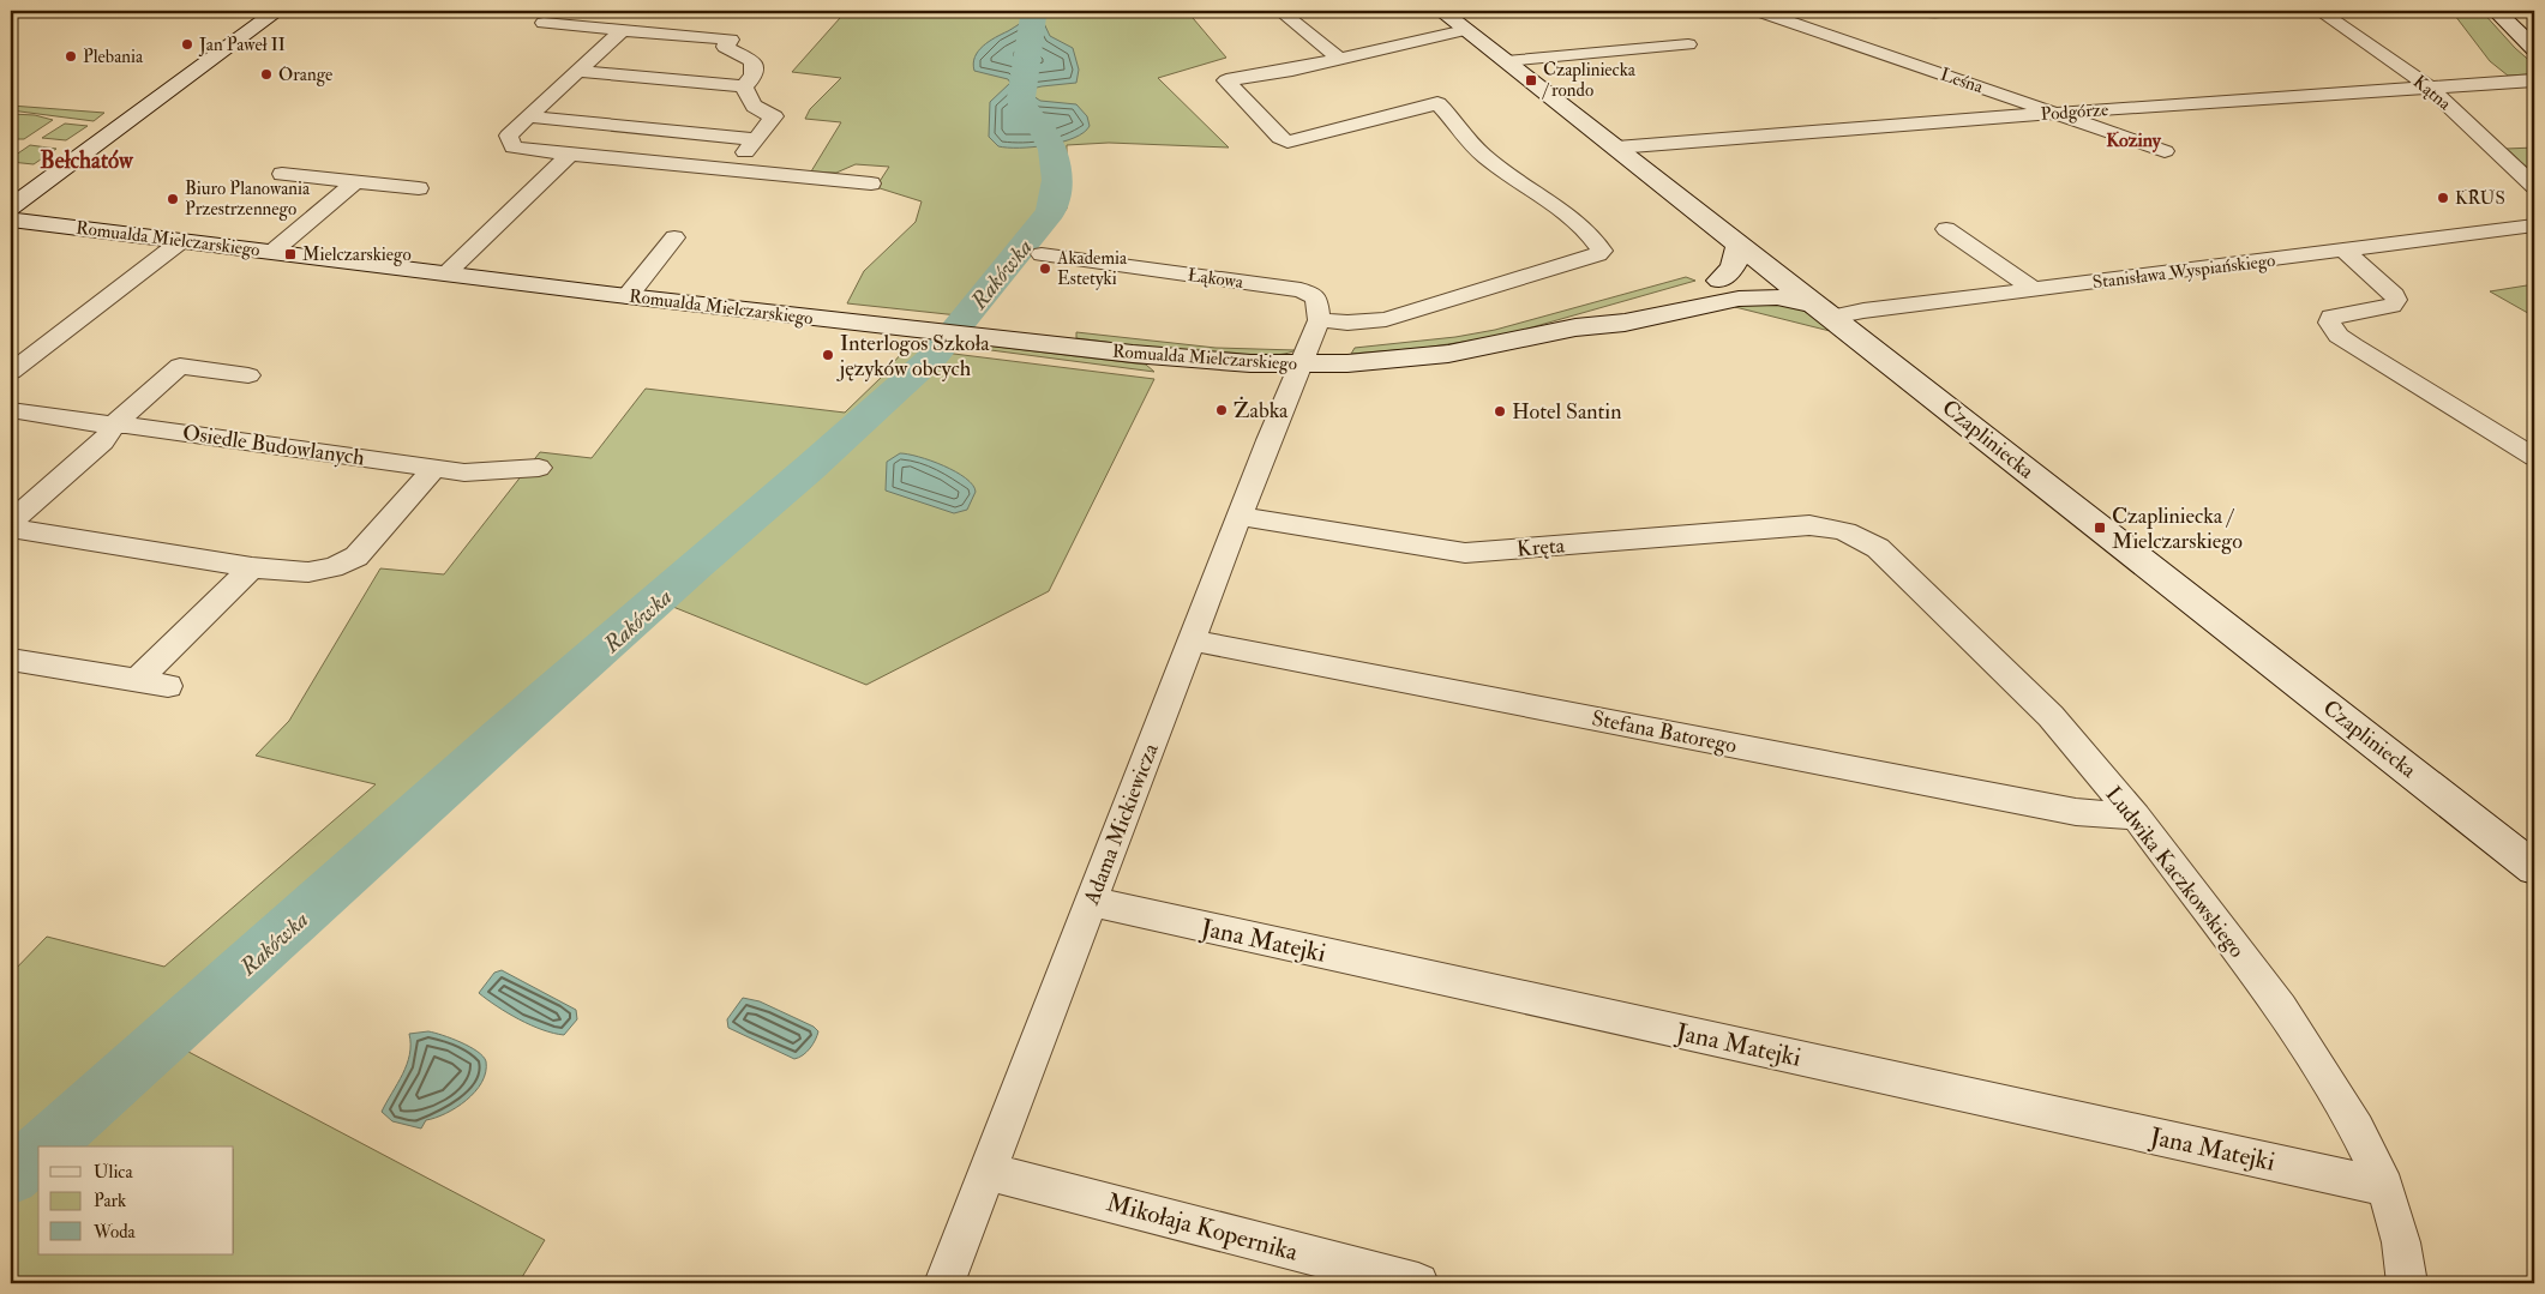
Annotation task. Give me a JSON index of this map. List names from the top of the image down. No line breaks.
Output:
{"streets":{"street":["Leśna","Kątna","Podgórze","Romualda Mielczarskiego","Stanisława Wyspiańskiego","Łąkowa","Czapliniecka","Osiedle Budowlanych","Kręta","Stefana Batorego","Adama Mickiewicza","Ludwika Kaczkowskiego","Jana Matejki","Mikołaja Kopernika"]},"crossings":[["Leśna","Podgórze"],["Kątna","Podgórze"],["Podgórze","Czapliniecka"],["Romualda Mielczarskiego","Stanisława Wyspiańskiego"],["Romualda Mielczarskiego","Czapliniecka"],["Romualda Mielczarskiego","Adama Mickiewicza"],["Stanisława Wyspiańskiego","Czapliniecka"],["Kręta","Adama Mickiewicza"],["Kręta","Ludwika Kaczkowskiego"],["Stefana Batorego","Adama Mickiewicza"],["Stefana Batorego","Ludwika Kaczkowskiego"],["Adama Mickiewicza","Jana Matejki"],["Adama Mickiewicza","Mikołaja Kopernika"],["Ludwika Kaczkowskiego","Jana Matejki"]],"districts":["Koziny","Bełchatów"],"water":["Rakówka"],"places":{"other":["Jan Paweł II","Plebania","Orange","KRUS","Biuro Planowania Przestrzennego","Akademia Estetyki","Interlogos Szkoła języków obcych","Żabka","Hotel Santin"],"transit":["Czapliniecka / rondo","Mielczarskiego","Czapliniecka / Mielczarskiego"]},"legend":["Ulica","Park","Woda"]}
